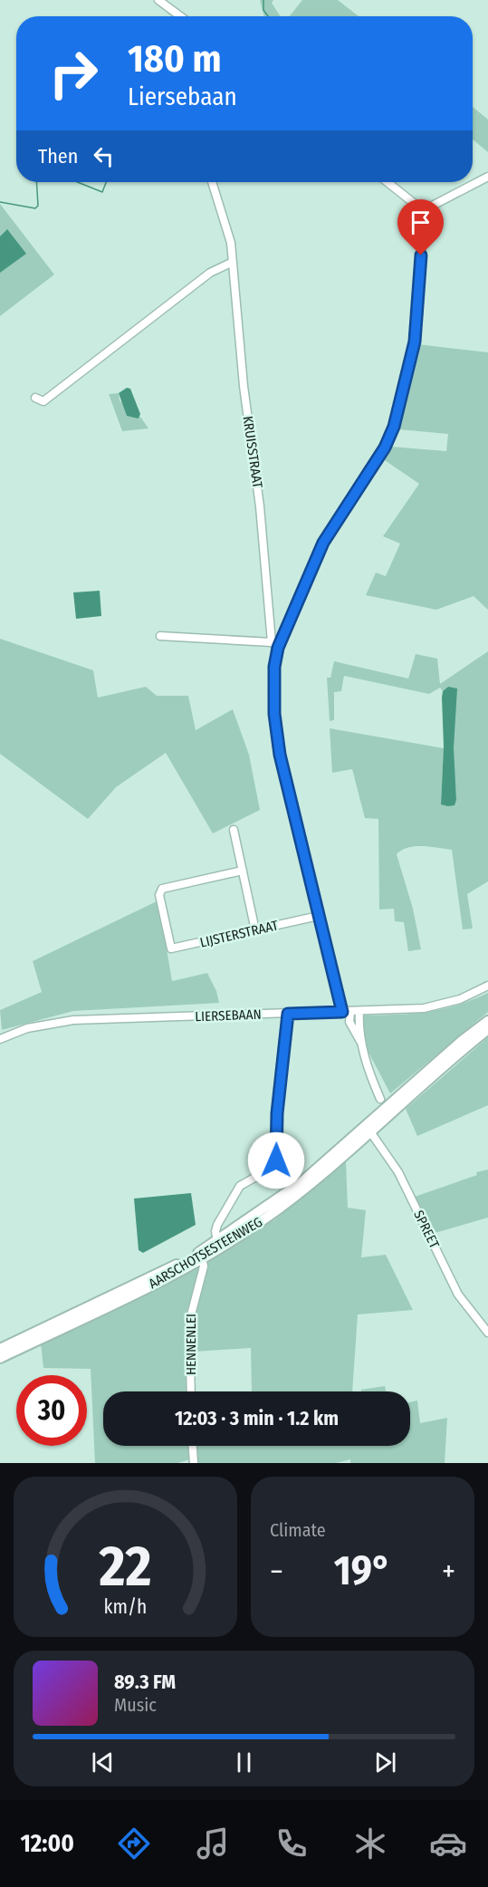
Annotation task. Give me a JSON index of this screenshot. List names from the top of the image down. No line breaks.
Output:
{"streets":{"main road":["AARSCHOTSESTEENWEG"],"street":["KRUISSTRAAT","LIJSTERSTRAAT","LIERSEBAAN","SPREET","HENNENLEI"]},"crossings":[["KRUISSTRAAT","LIJSTERSTRAAT"],["KRUISSTRAAT","LIERSEBAAN"],["SPREET","AARSCHOTSESTEENWEG"],["AARSCHOTSESTEENWEG","HENNENLEI"]],"page":{"turn":["180 m","Liersebaan"],"then":"Then","limit":"30","trip":"12:03 · 3 min · 1.2 km","tile":"Climate","heat":["−","19°","+"],"song":["89.3 FM","Music"],"tabs":"12:00","gauge":["22","km/h"]}}
